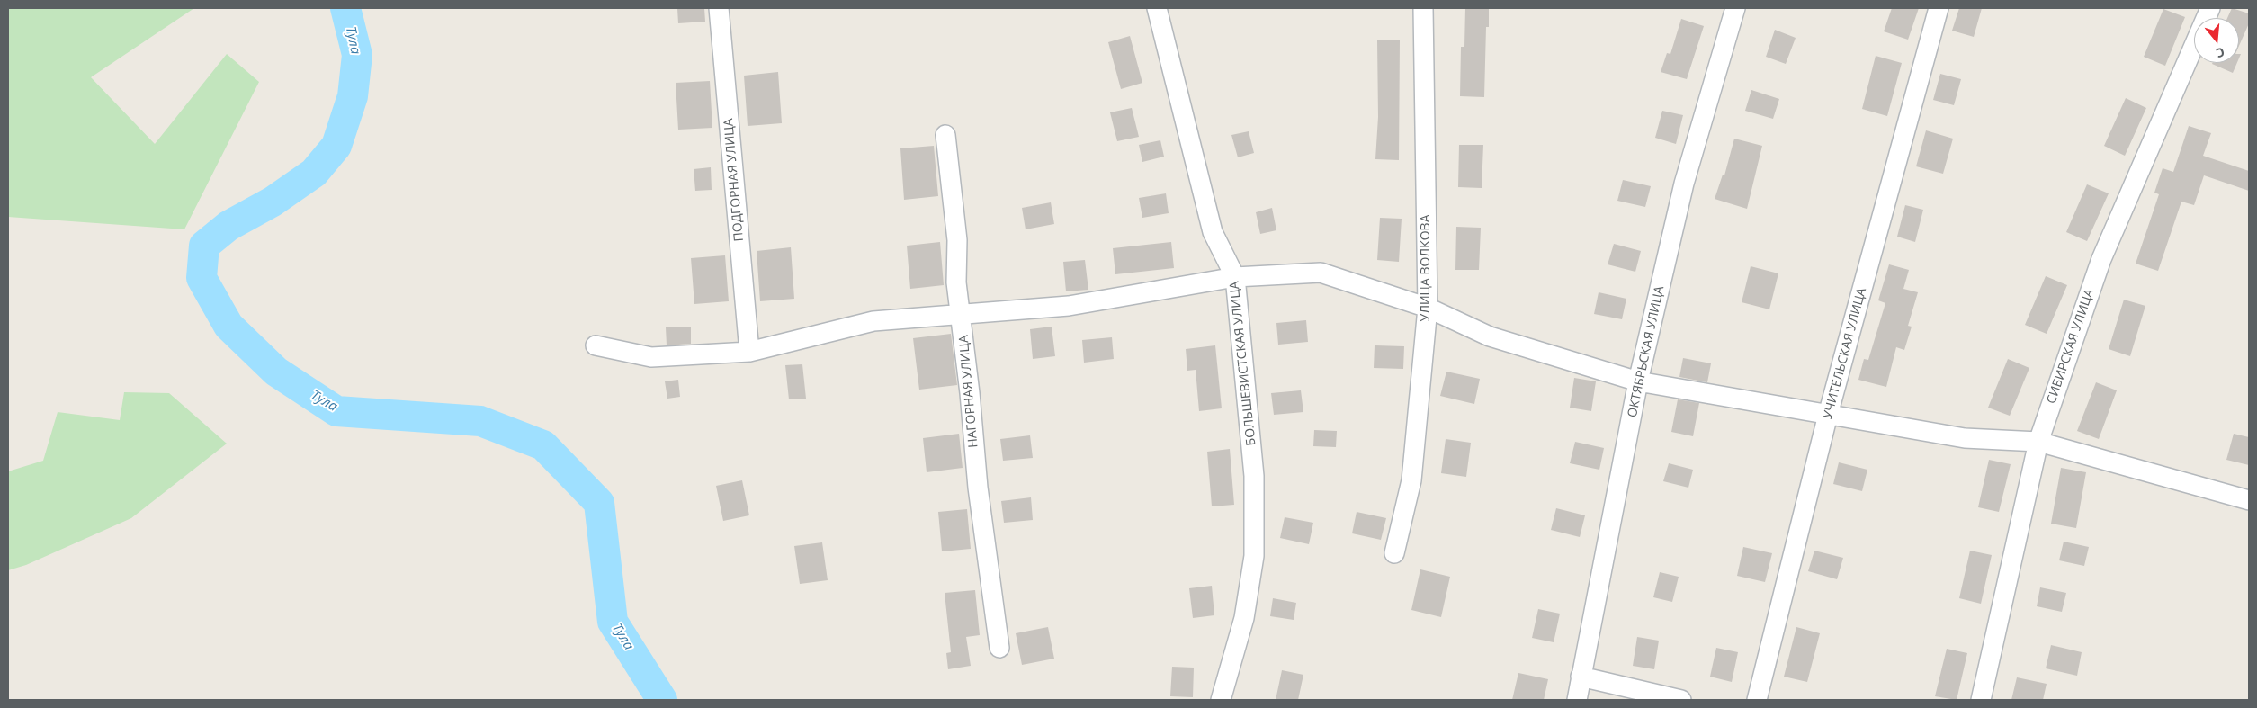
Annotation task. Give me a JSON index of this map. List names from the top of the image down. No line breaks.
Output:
{"streets":{"street":["ПОДГОРНАЯ УЛИЦА","УЛИЦА ВОЛКОВА","СИБИРСКАЯ УЛИЦА","ОКТЯБРЬСКАЯ УЛИЦА","УЧИТЕЛЬСКАЯ УЛИЦА","БОЛЬШЕВИСТСКАЯ УЛИЦА","НАГОРНАЯ УЛИЦА"]},"water":["Тула"],"north":"bottom"}
